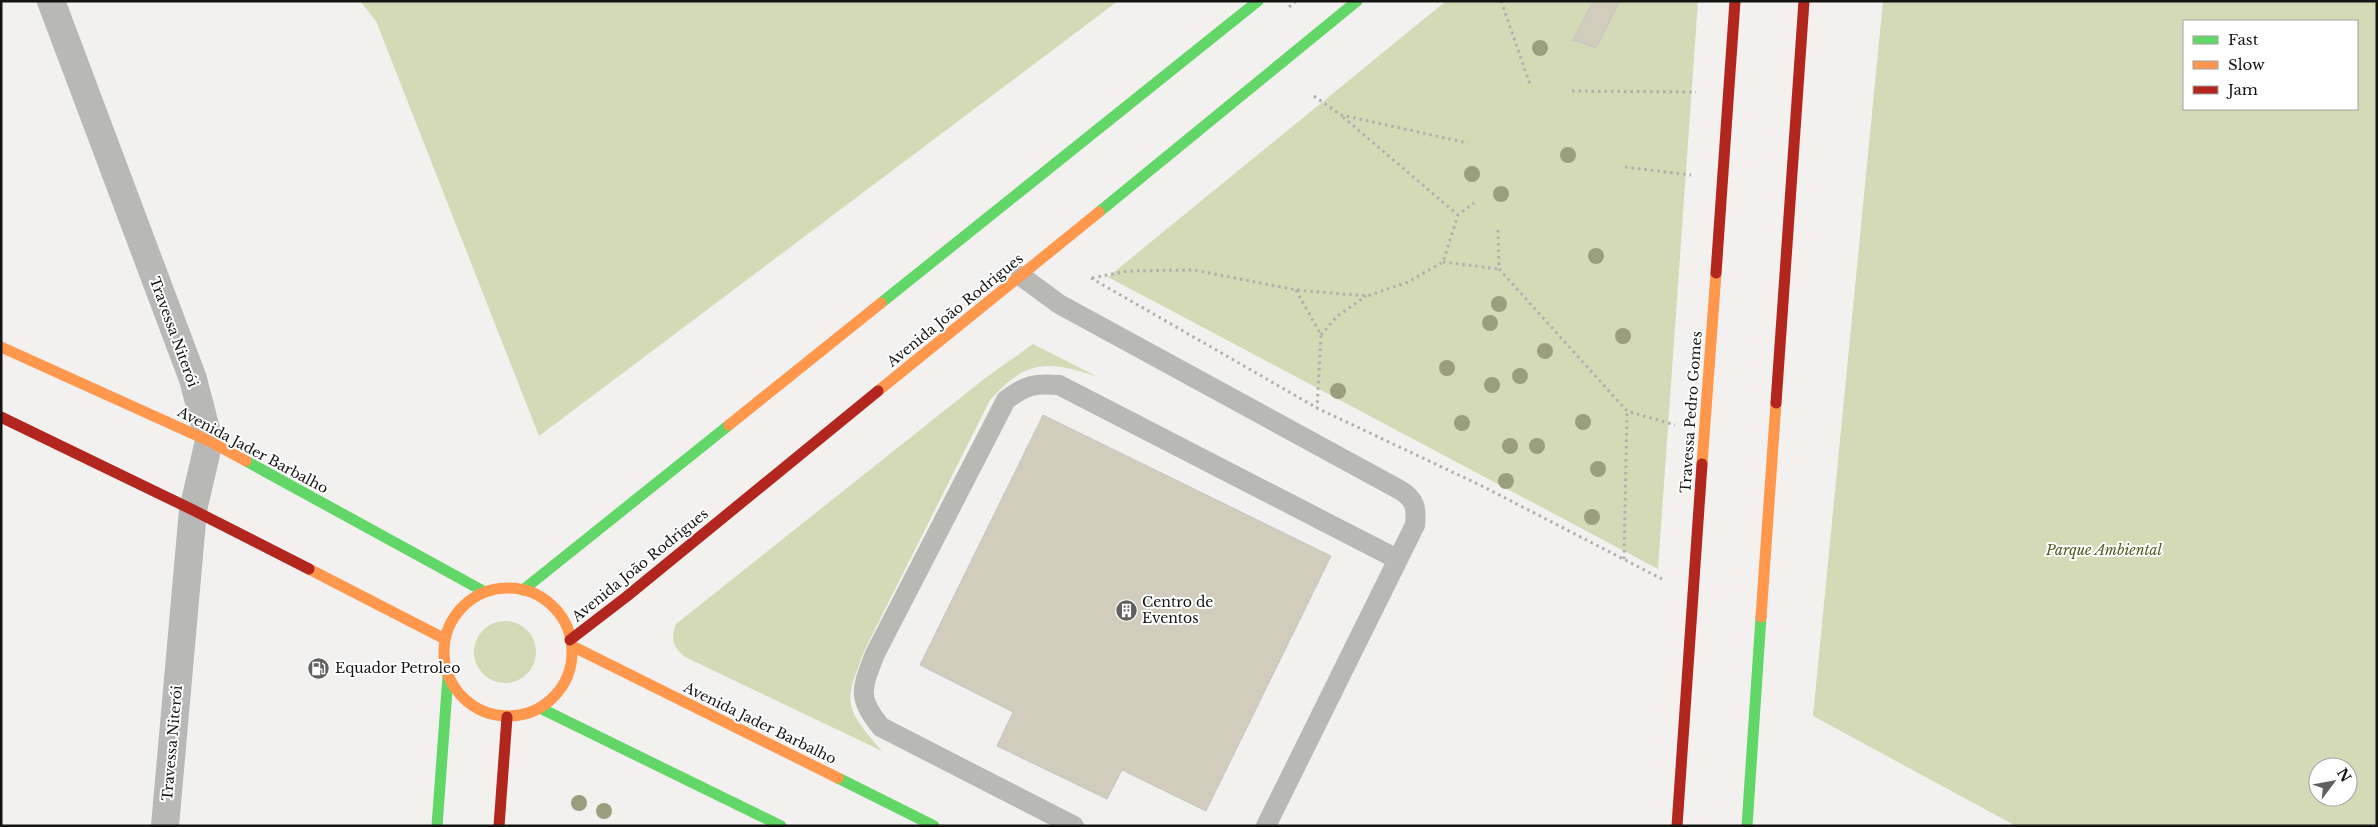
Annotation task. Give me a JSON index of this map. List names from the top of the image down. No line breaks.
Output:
{"streets":{"main road":["Avenida João Rodrigues","Travessa Pedro Gomes","Avenida Jader Barbalho"],"street":["Travessa Niterói"]},"crossings":[["Avenida João Rodrigues","Avenida Jader Barbalho"],["Travessa Niterói","Avenida Jader Barbalho"]],"parks":["Parque Ambiental"],"places":{"building":["Centro de Eventos"],"fuel station":["Equador Petroleo"]},"legend":["Fast","Slow","Jam"],"north":"top right"}
